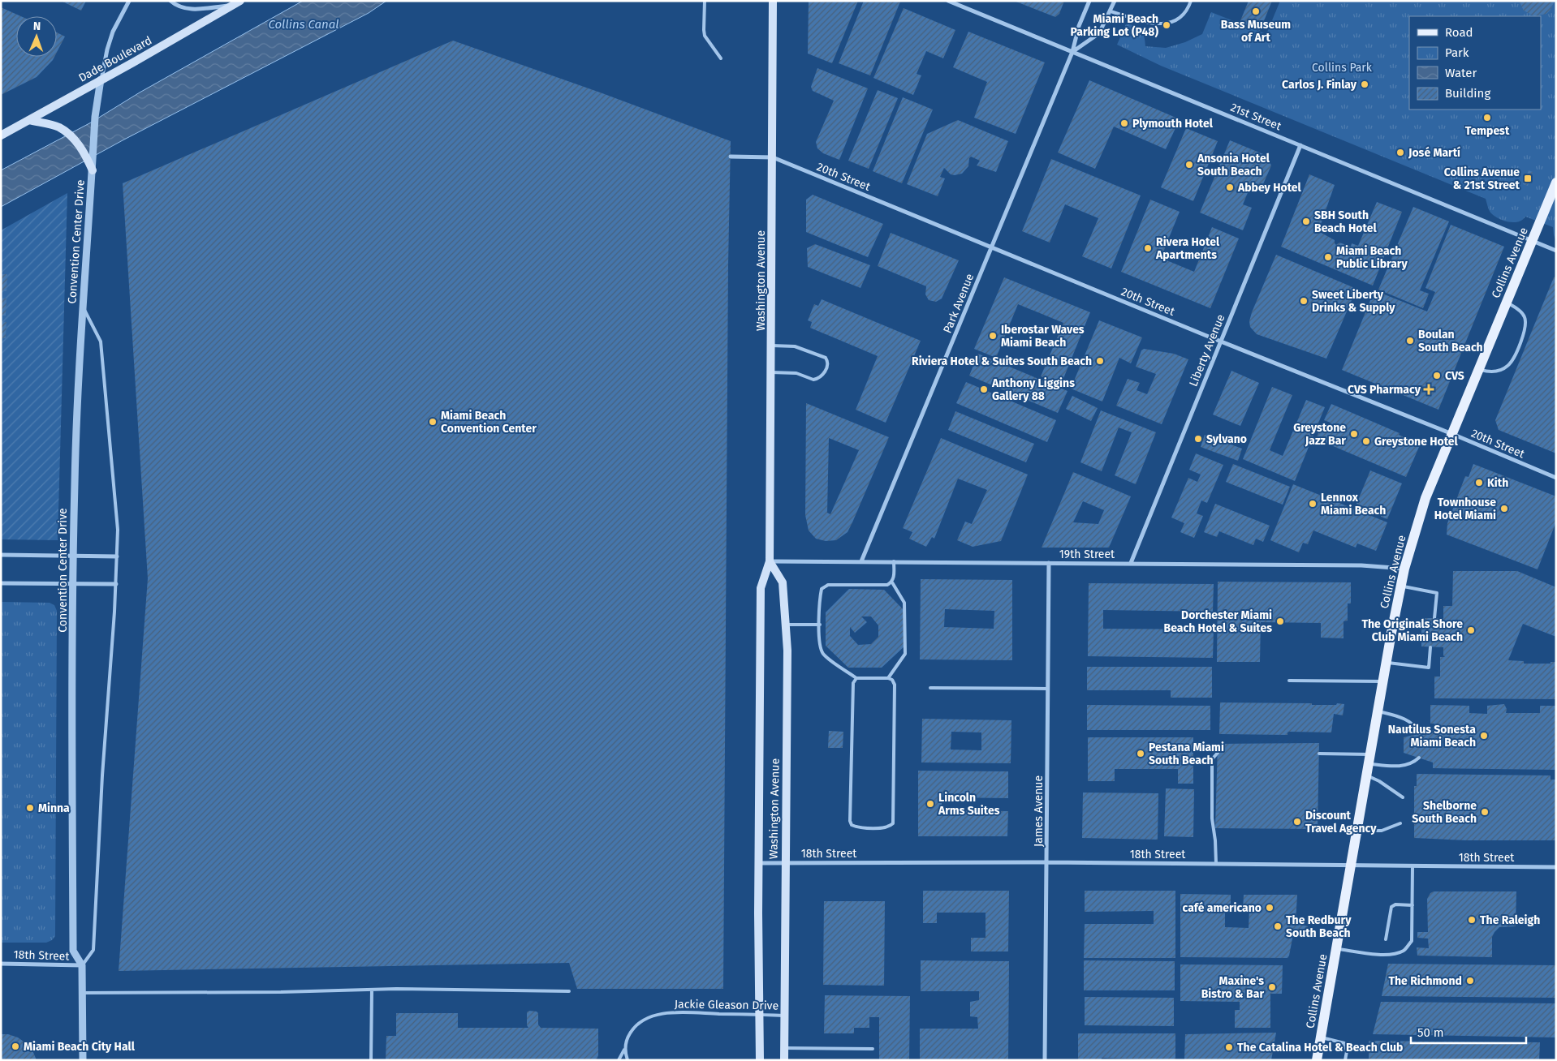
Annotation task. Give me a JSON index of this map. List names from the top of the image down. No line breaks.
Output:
{"streets":{"main road":["Dade Boulevard","Collins Avenue","Washington Avenue"],"street":["21st Street","20th Street","Convention Center Drive","Park Avenue","Liberty Avenue","19th Street","James Avenue","18th Street"],"lane":["Jackie Gleason Drive"]},"crossings":[["21st Street","Collins Avenue"],["21st Street","Park Avenue"],["21st Street","Liberty Avenue"],["20th Street","Collins Avenue"],["20th Street","Washington Avenue"],["20th Street","Park Avenue"],["20th Street","Liberty Avenue"],["Convention Center Drive","18th Street"],["Collins Avenue","19th Street"],["Collins Avenue","18th Street"],["Washington Avenue","19th Street"],["Washington Avenue","18th Street"],["Washington Avenue","Jackie Gleason Drive"],["Park Avenue","19th Street"],["Liberty Avenue","19th Street"],["19th Street","James Avenue"],["James Avenue","18th Street"]],"water":["Collins Canal"],"parks":["Collins Park"],"places":{"other":["Bass Museum of Art","Miami Beach Parking Lot (P48)","Carlos J. Finlay","Tempest","Plymouth Hotel","José Martí","Ansonia Hotel South Beach","Abbey Hotel","SBH South Beach Hotel","Rivera Hotel Apartments","Miami Beach Public Library","Sweet Liberty Drinks & Supply","Iberostar Waves Miami Beach","Boulan South Beach","Riviera Hotel & Suites South Beach","CVS","Anthony Liggins Gallery 88","Miami Beach Convention Center","Greystone Jazz Bar","Sylvano","Greystone Hotel","Kith","Lennox Miami Beach","Townhouse Hotel Miami","Dorchester Miami Beach Hotel & Suites","The Originals Shore Club Miami Beach","Nautilus Sonesta Miami Beach","Pestana Miami South Beach","Lincoln Arms Suites","Minna","Shelborne South Beach","Discount Travel Agency","café americano","The Raleigh","The Redbury South Beach","The Richmond","Maxine's Bistro & Bar","Miami Beach City Hall","The Catalina Hotel & Beach Club"],"transit":["Collins Avenue & 21st Street"],"health":["CVS Pharmacy"]},"legend":["Road","Park","Water","Building"],"scale_bar":"50 m","north":"top"}
